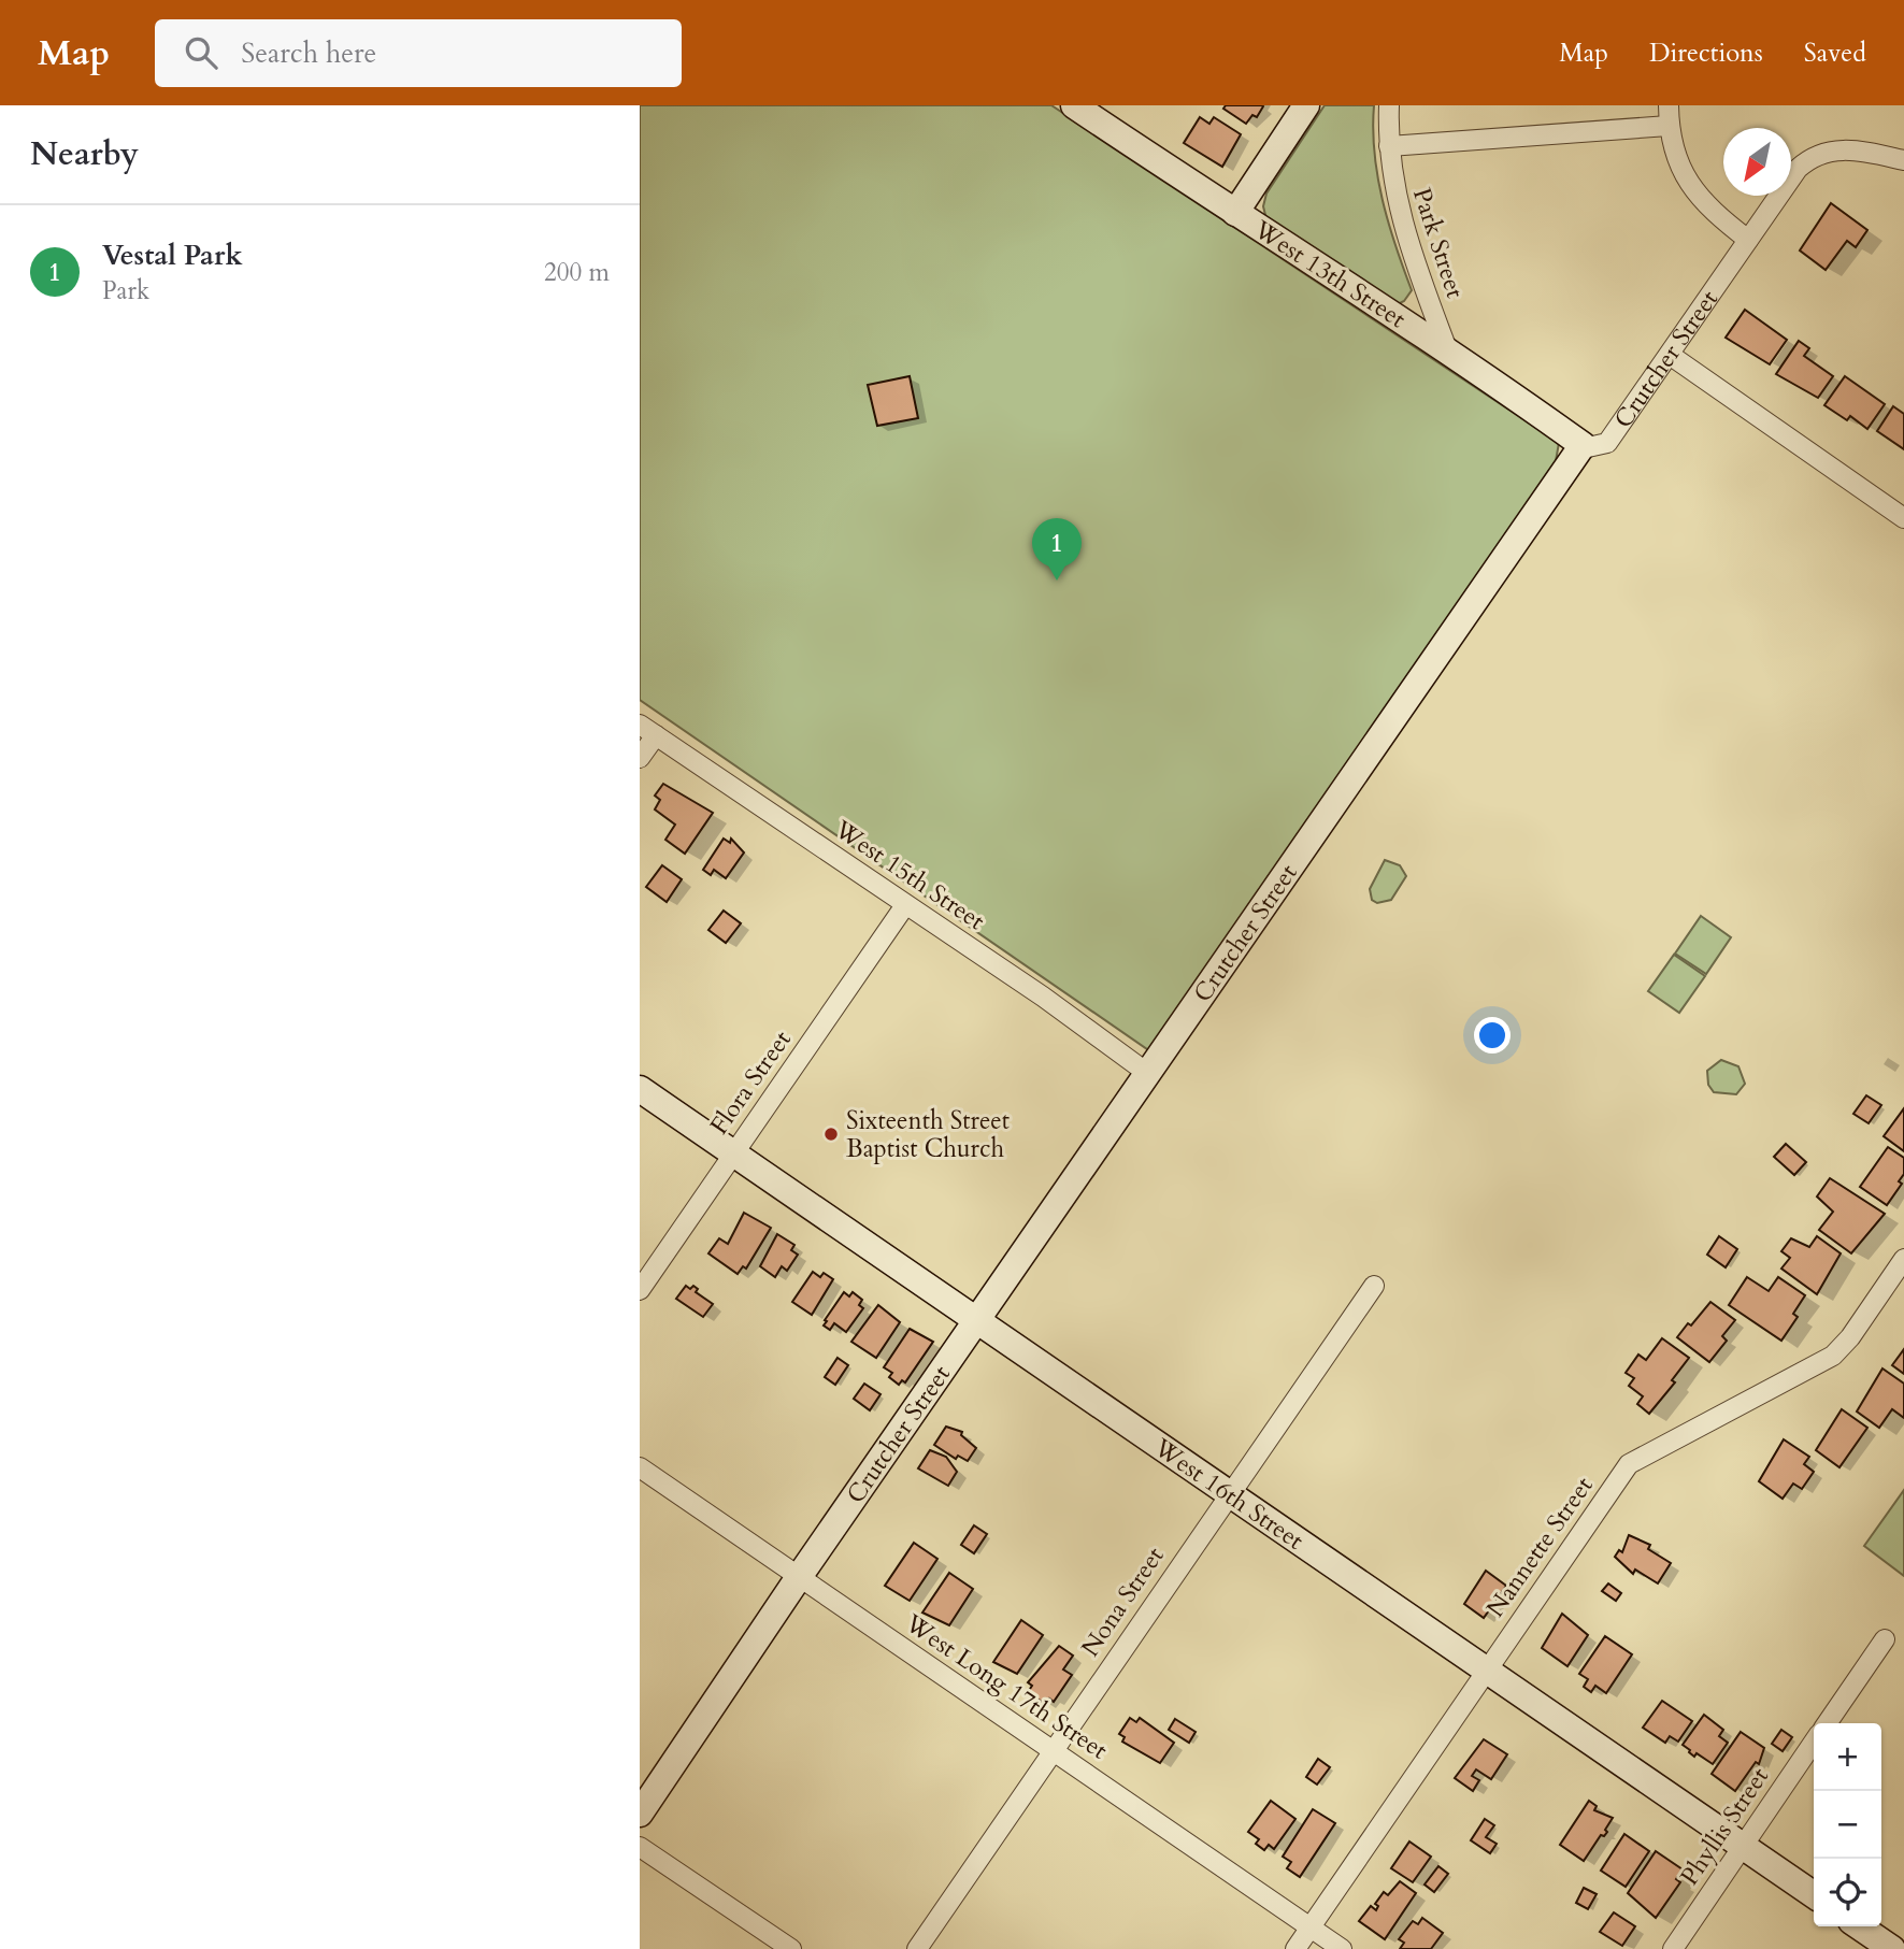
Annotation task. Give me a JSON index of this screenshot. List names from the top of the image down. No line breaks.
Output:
{"streets":{"street":["Park Street","West 13th Street","Crutcher Street","West 15th Street","Flora Street","West 16th Street","Nannette Street","Nona Street","West Long 17th Street","Phyllis Street"]},"crossings":[["Park Street","West 13th Street"],["West 13th Street","Crutcher Street"],["Crutcher Street","West 15th Street"],["Crutcher Street","West 16th Street"],["Crutcher Street","West Long 17th Street"],["West 15th Street","Flora Street"],["Flora Street","West 16th Street"],["West 16th Street","Nannette Street"],["West 16th Street","Nona Street"],["West 16th Street","Phyllis Street"],["Nannette Street","West Long 17th Street"],["Nona Street","West Long 17th Street"]],"places":["Sixteenth Street Baptist Church"],"north":"bottom left","page":{"header":"Map","search":"Search here","nav":["Map","Directions","Saved"],"heading":"Nearby","list":[{"mark":"1","name":"Vestal Park","note":"Park","value":"200 m"}],"pins":"1","map_buttons":["+","−"]}}
